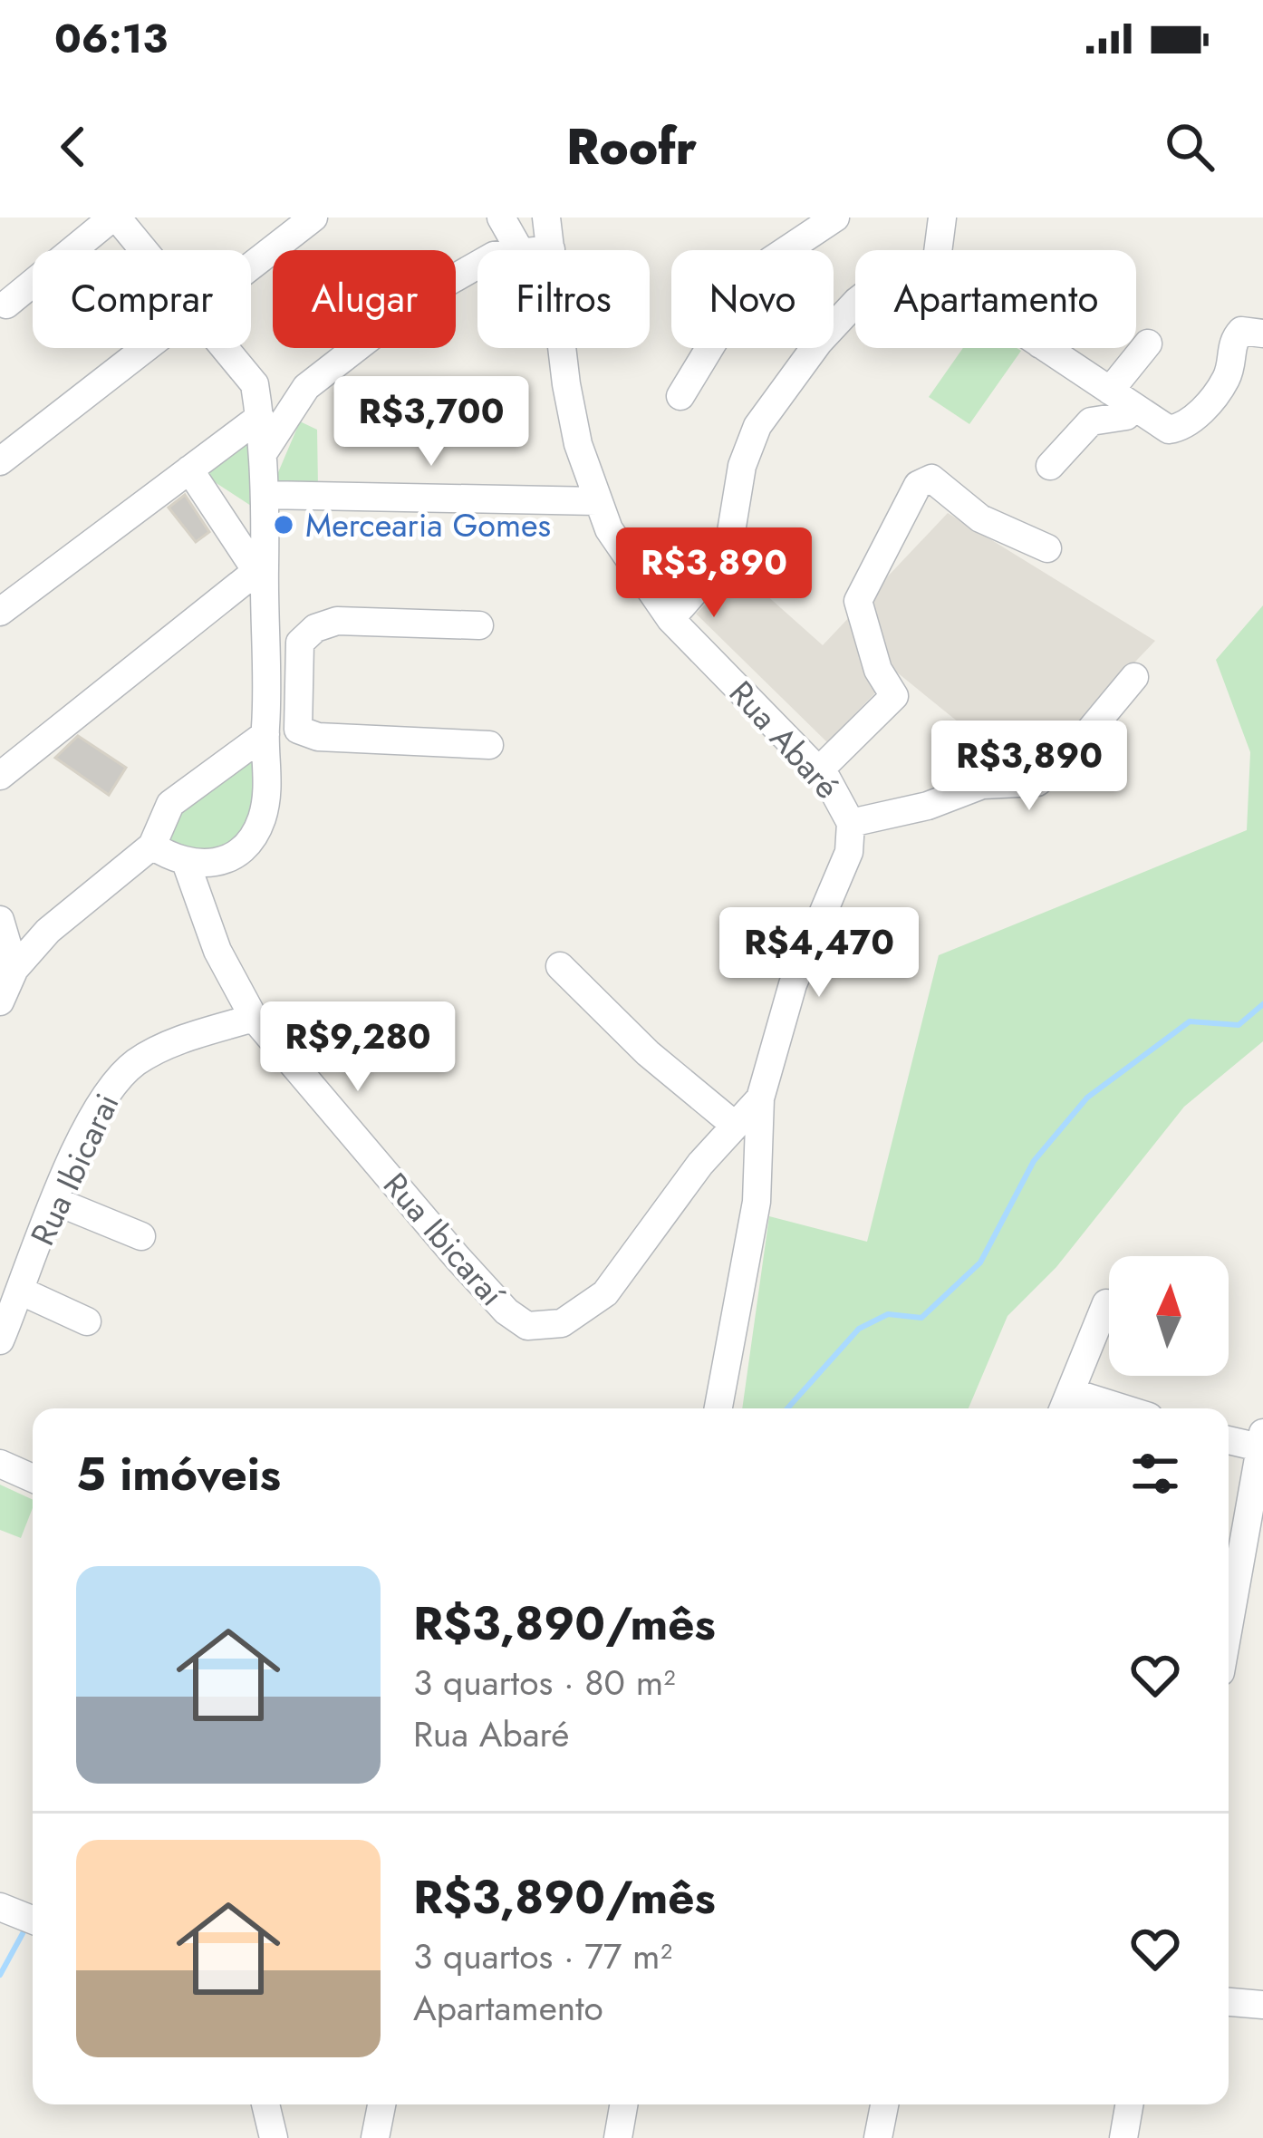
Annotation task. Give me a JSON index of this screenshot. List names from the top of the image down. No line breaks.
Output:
{"streets":{"street":["Rua Abaré","Rua Ibicarai","Rua Ibicaraí"]},"crossings":[["Rua Abaré","Rua Ibicaraí"],["Rua Ibicarai","Rua Ibicaraí"]],"places":["Mercearia Gomes"],"north":"top","page":{"status":"06:13","header":"Roofr","chip":["Comprar","Alugar","Filtros","Novo","Apartamento"],"price":["R$3,700","R$3,890","R$3,890","R$4,470","R$9,280"],"heading":"5 imóveis","list":[{"name":"R$3,890/mês","note":"3 quartos · 80 m² · Rua Abaré"},{"name":"R$3,890/mês","note":"3 quartos · 77 m² · Apartamento"}]}}
